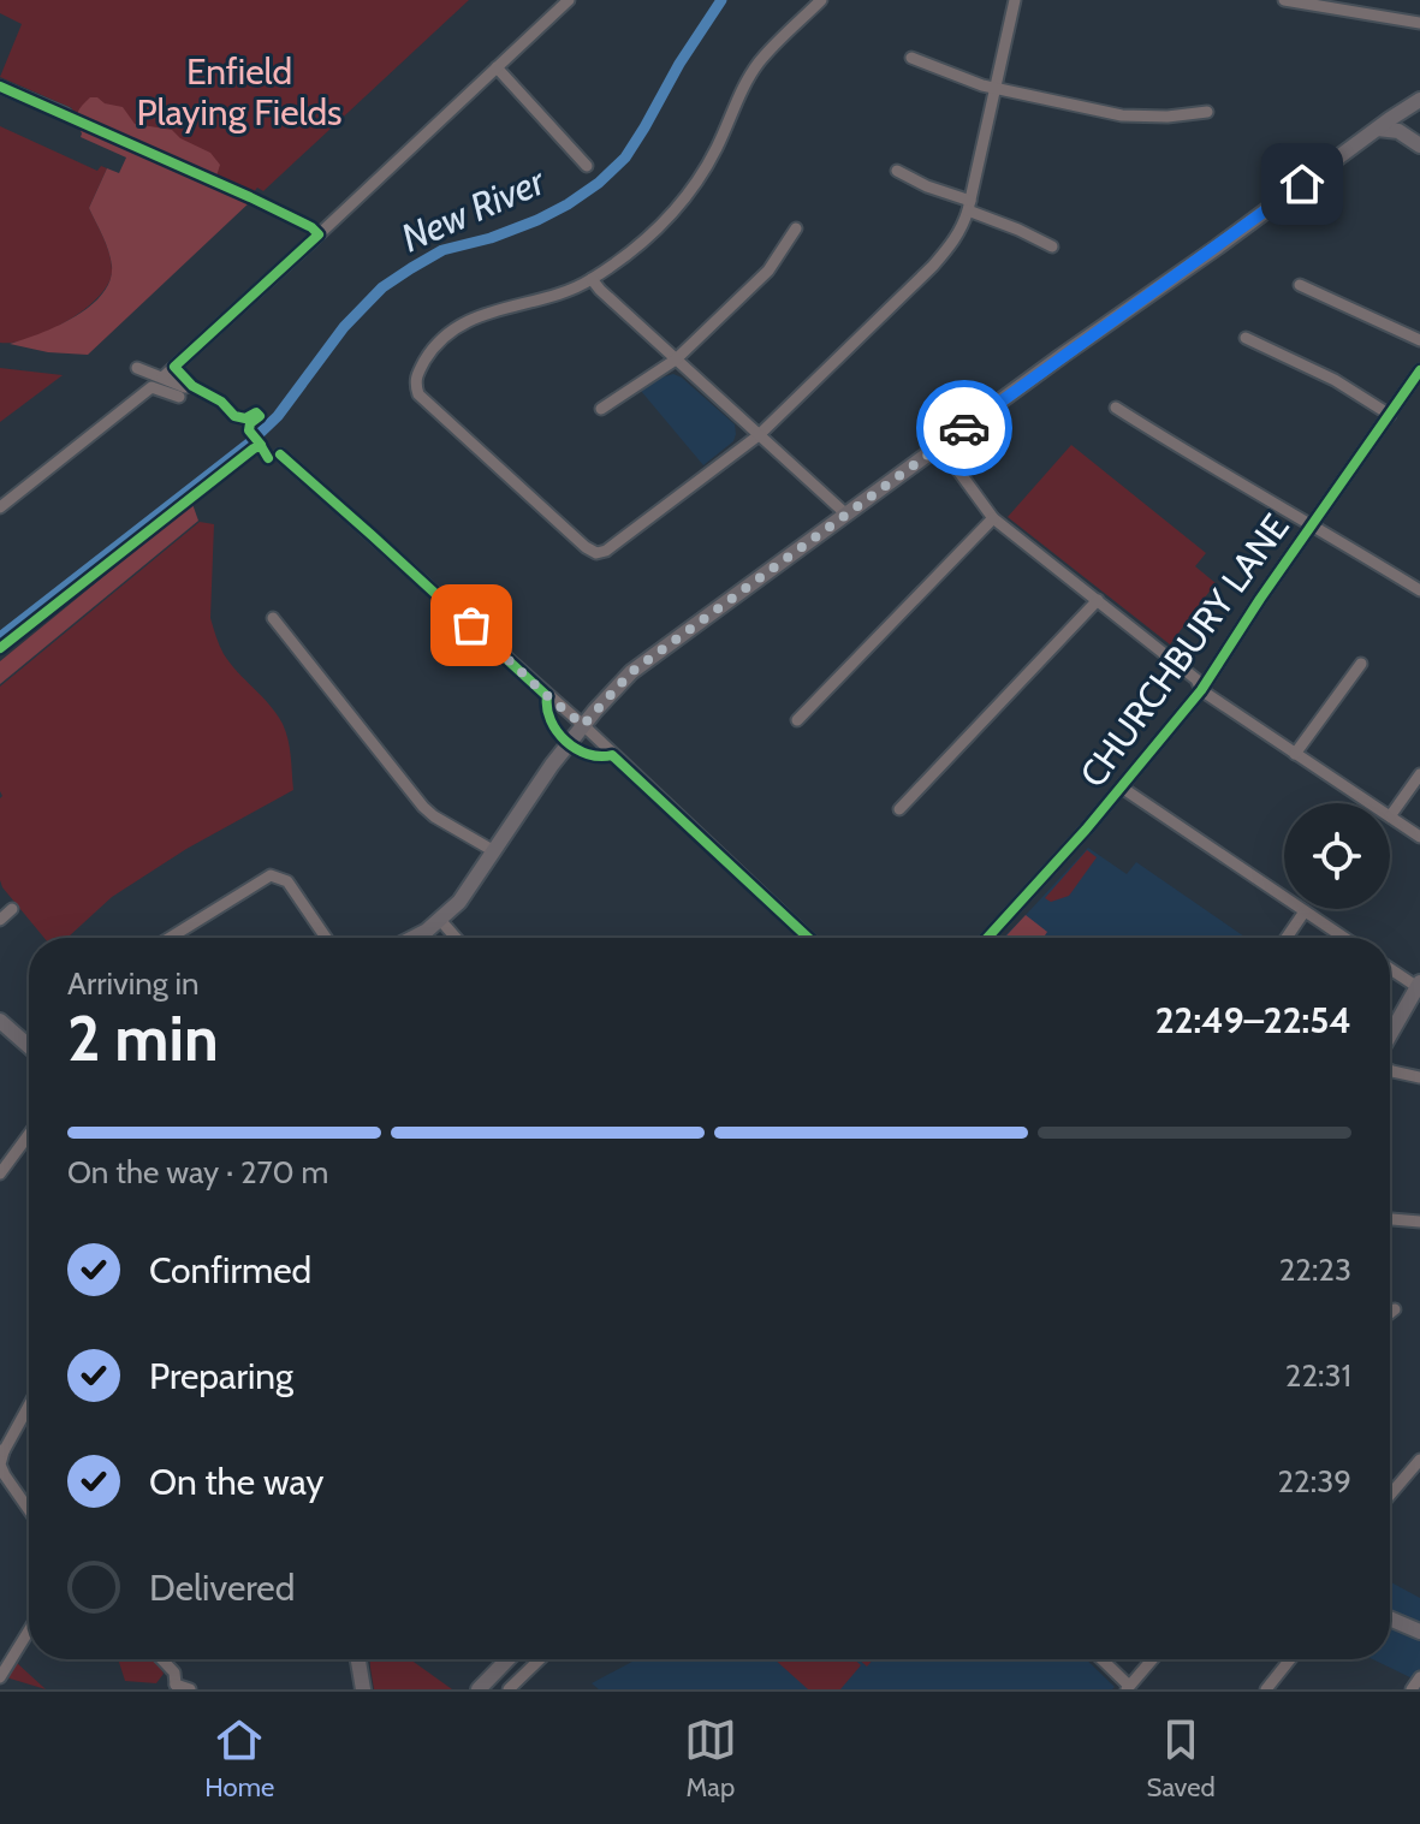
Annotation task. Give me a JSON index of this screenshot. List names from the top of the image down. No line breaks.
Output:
{"streets":{"street":["CHURCHBURY LANE"]},"water":["New River"],"parks":["Enfield Playing Fields"],"page":{"heading":["2 min","Arriving in","22:49–22:54"],"bar":"On the way · 270 m","list":[["Confirmed","22:23"],["Preparing","22:31"],["On the way","22:39"],"Delivered"],"tabs":["Home","Map","Saved"]}}
